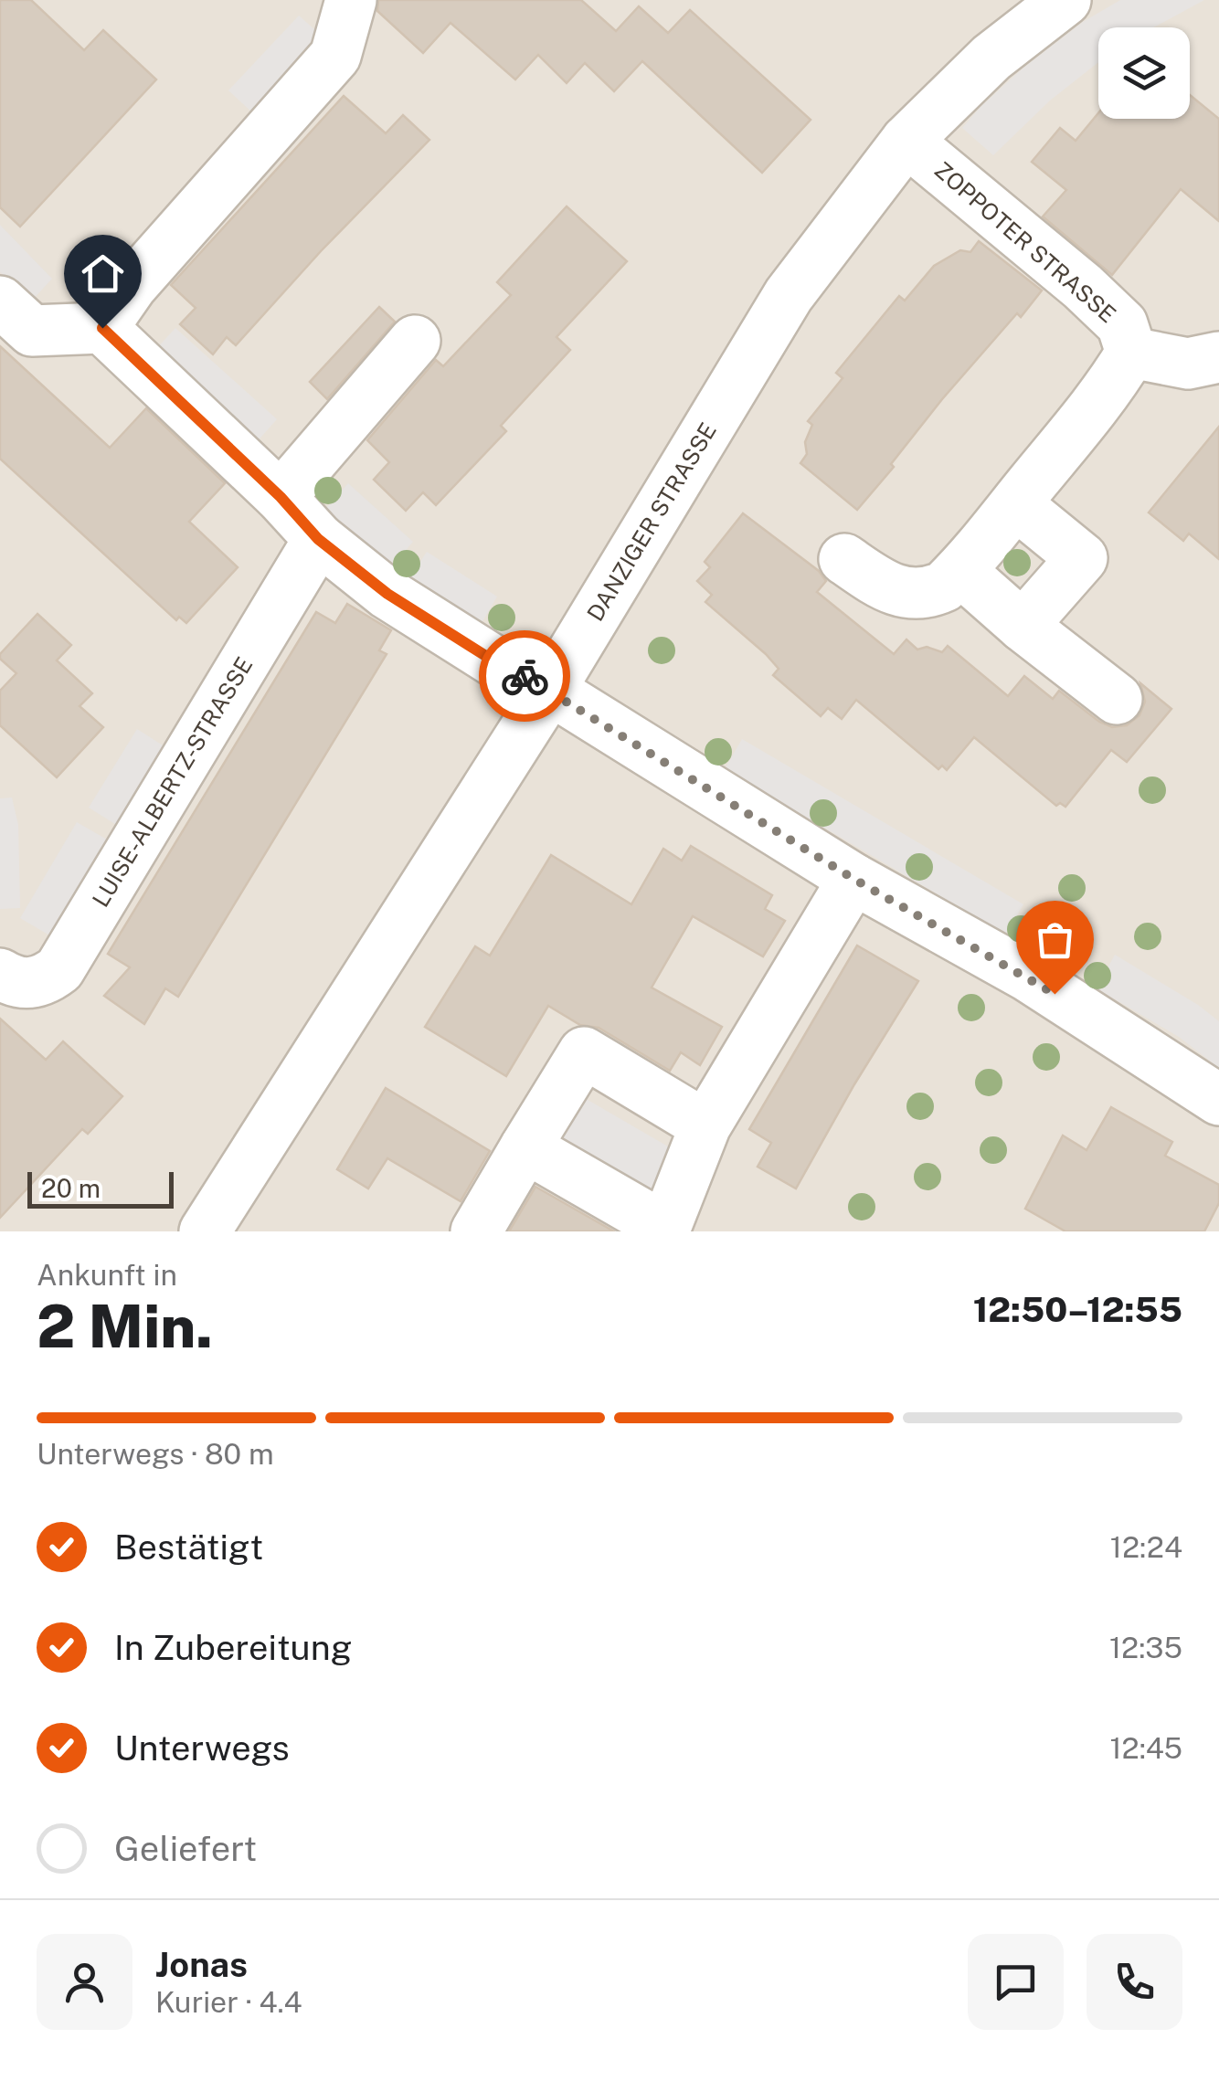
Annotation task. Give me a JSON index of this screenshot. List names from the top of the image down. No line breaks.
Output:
{"streets":{"street":["ZOPPOTER STRASSE","DANZIGER STRASSE","LUISE-ALBERTZ-STRASSE"]},"crossings":[["ZOPPOTER STRASSE","DANZIGER STRASSE"]],"scale_bar":"20 m","page":{"scale":"20 m","heading":["2 Min.","Ankunft in","12:50–12:55"],"panel":["Jonas","Kurier · 4.4"],"bar":"Unterwegs · 80 m","list":[["Bestätigt","12:24"],["In Zubereitung","12:35"],["Unterwegs","12:45"],"Geliefert"]}}
